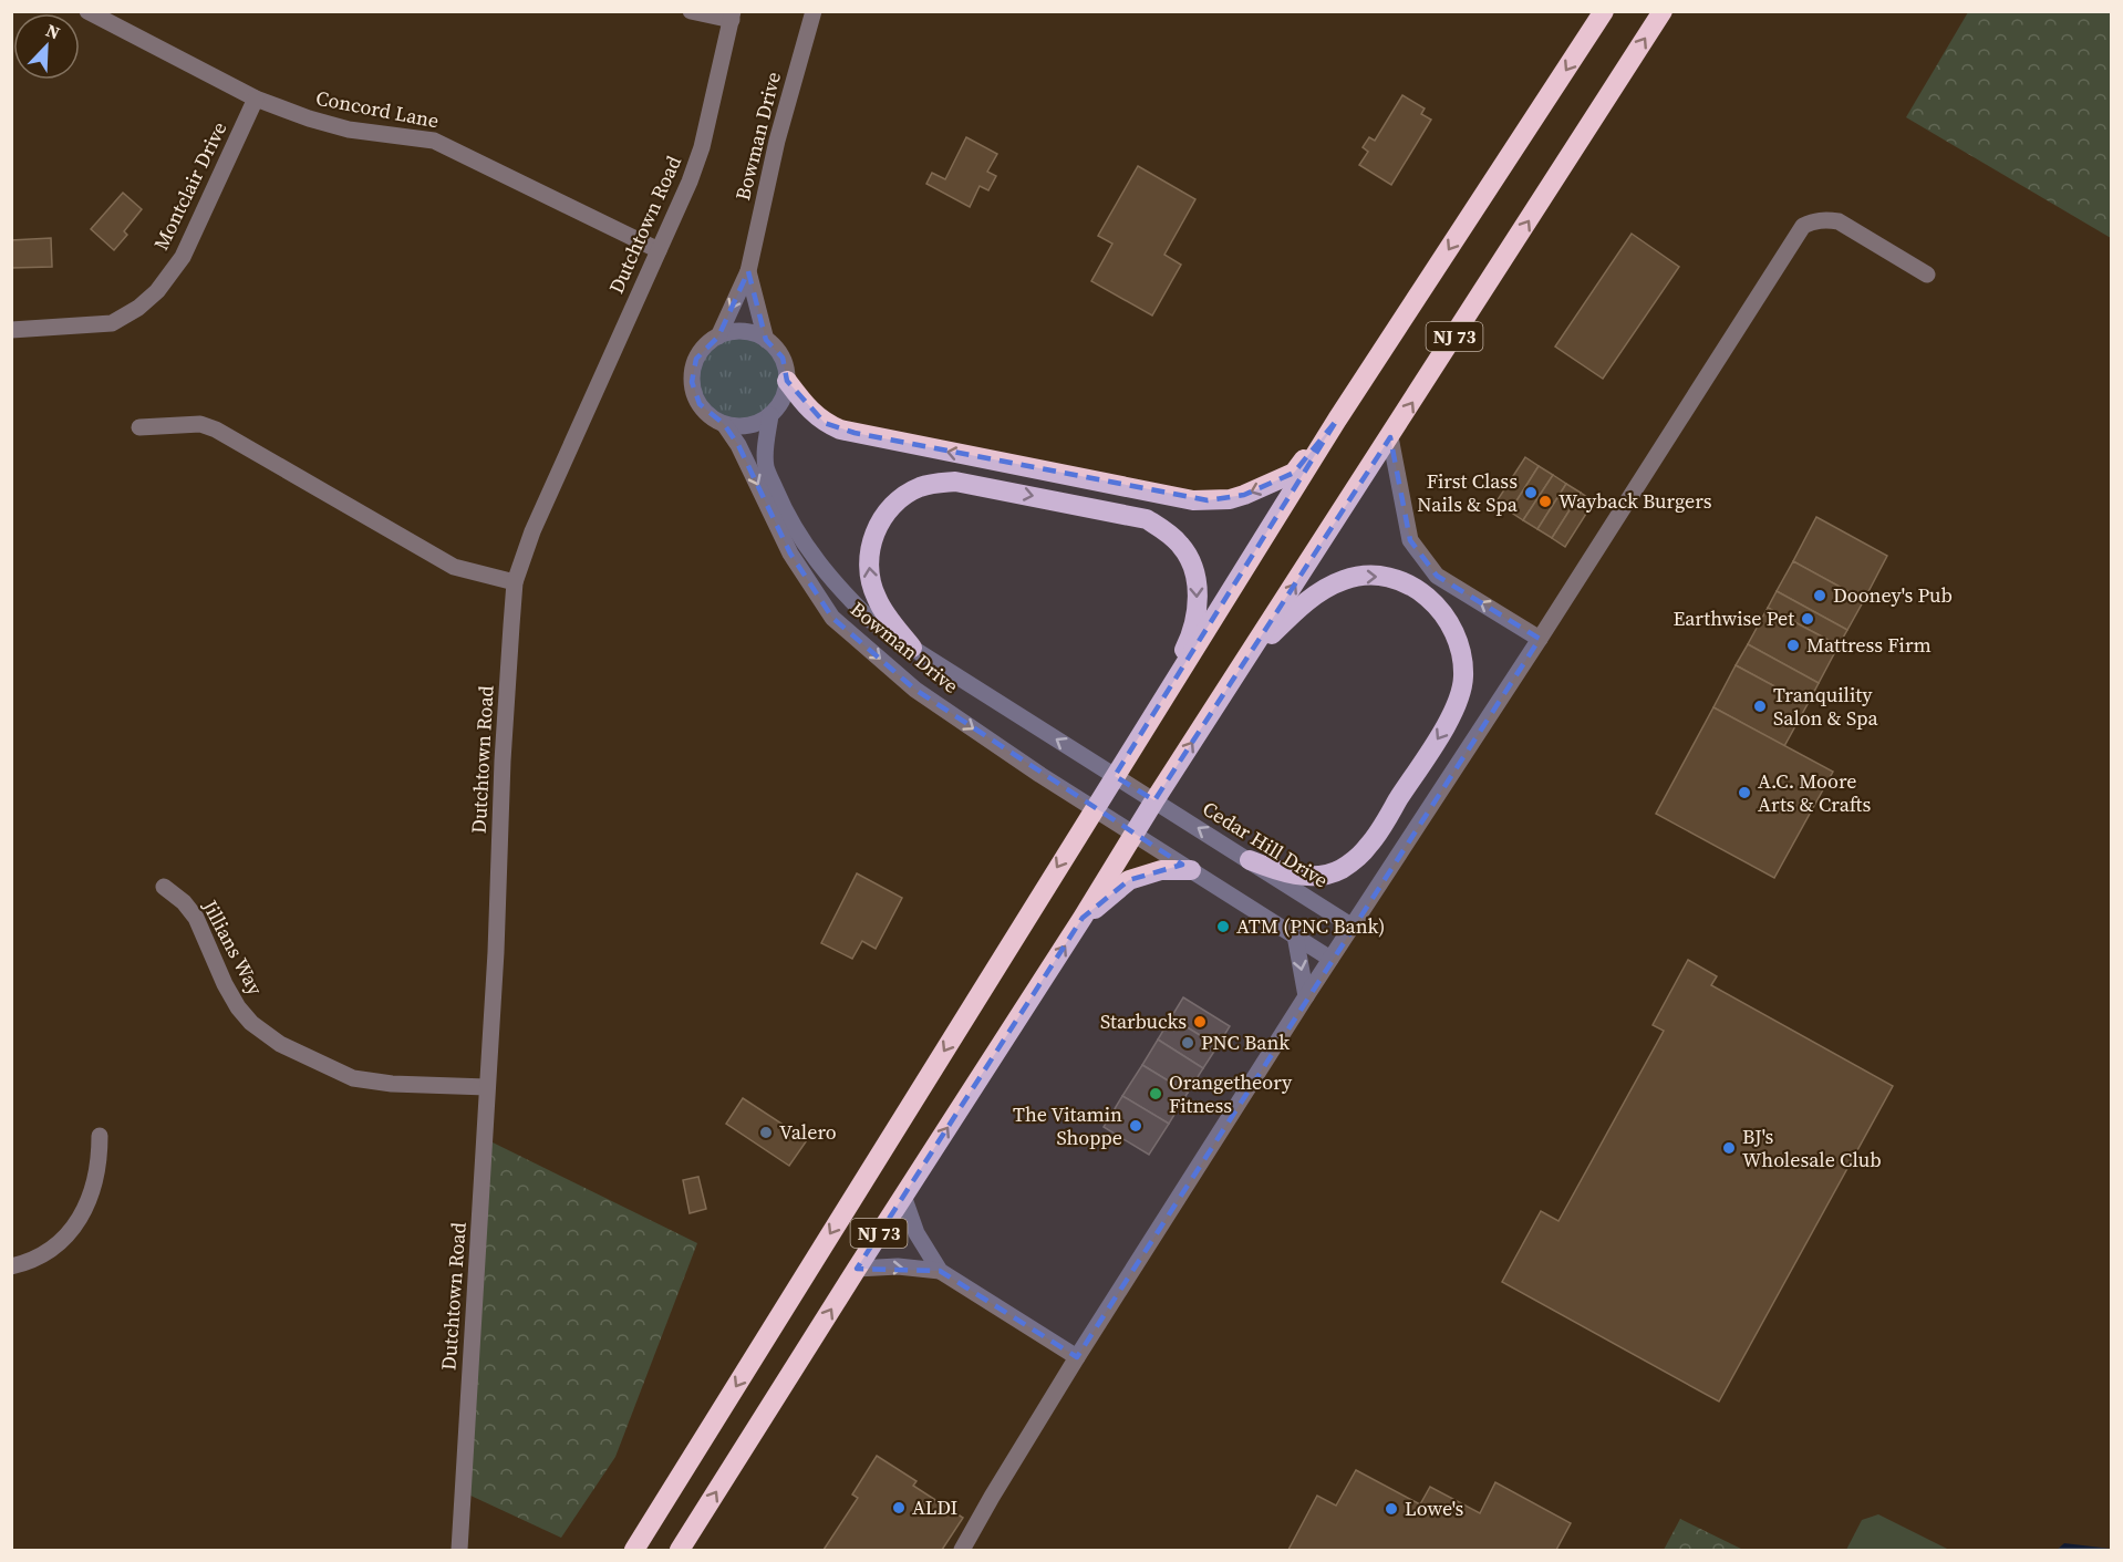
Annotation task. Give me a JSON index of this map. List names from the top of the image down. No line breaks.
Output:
{"streets":{"highway":["NJ 73"],"street":["Concord Lane","Bowman Drive","Montclair Drive","Dutchtown Road","Cedar Hill Drive","Jillians Way"]},"crossings":[["Concord Lane","Montclair Drive"],["Concord Lane","Dutchtown Road"],["Bowman Drive","NJ 73"],["Bowman Drive","Cedar Hill Drive"],["Dutchtown Road","Jillians Way"],["NJ 73","Cedar Hill Drive"]],"places":["First Class Nails & Spa","Wayback Burgers","Dooney's Pub","Earthwise Pet","Mattress Firm","Tranquility Salon & Spa","A.C. Moore Arts & Crafts","ATM (PNC Bank)","Starbucks","PNC Bank","Orangetheory Fitness","The Vitamin Shoppe","Valero","BJ's Wholesale Club","ALDI","Lowe's"],"north":"top right"}
